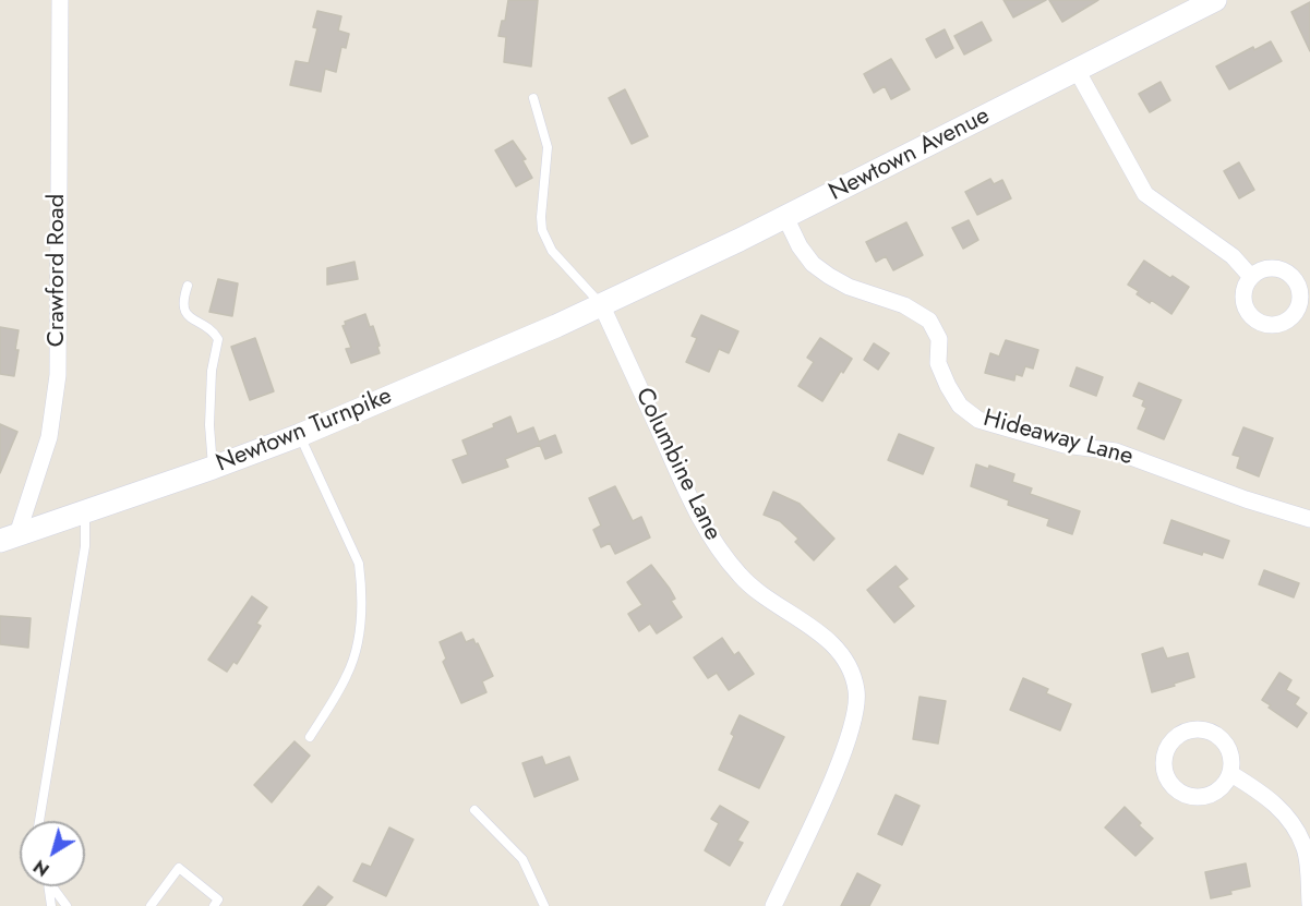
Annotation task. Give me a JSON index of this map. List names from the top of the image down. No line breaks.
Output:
{"streets":{"street":["Newtown Avenue","Crawford Road","Newtown Turnpike","Hideaway Lane","Columbine Lane"]},"crossings":[["Newtown Avenue","Newtown Turnpike"],["Newtown Avenue","Hideaway Lane"],["Newtown Avenue","Columbine Lane"],["Crawford Road","Newtown Turnpike"],["Newtown Turnpike","Columbine Lane"]],"north":"bottom left"}
